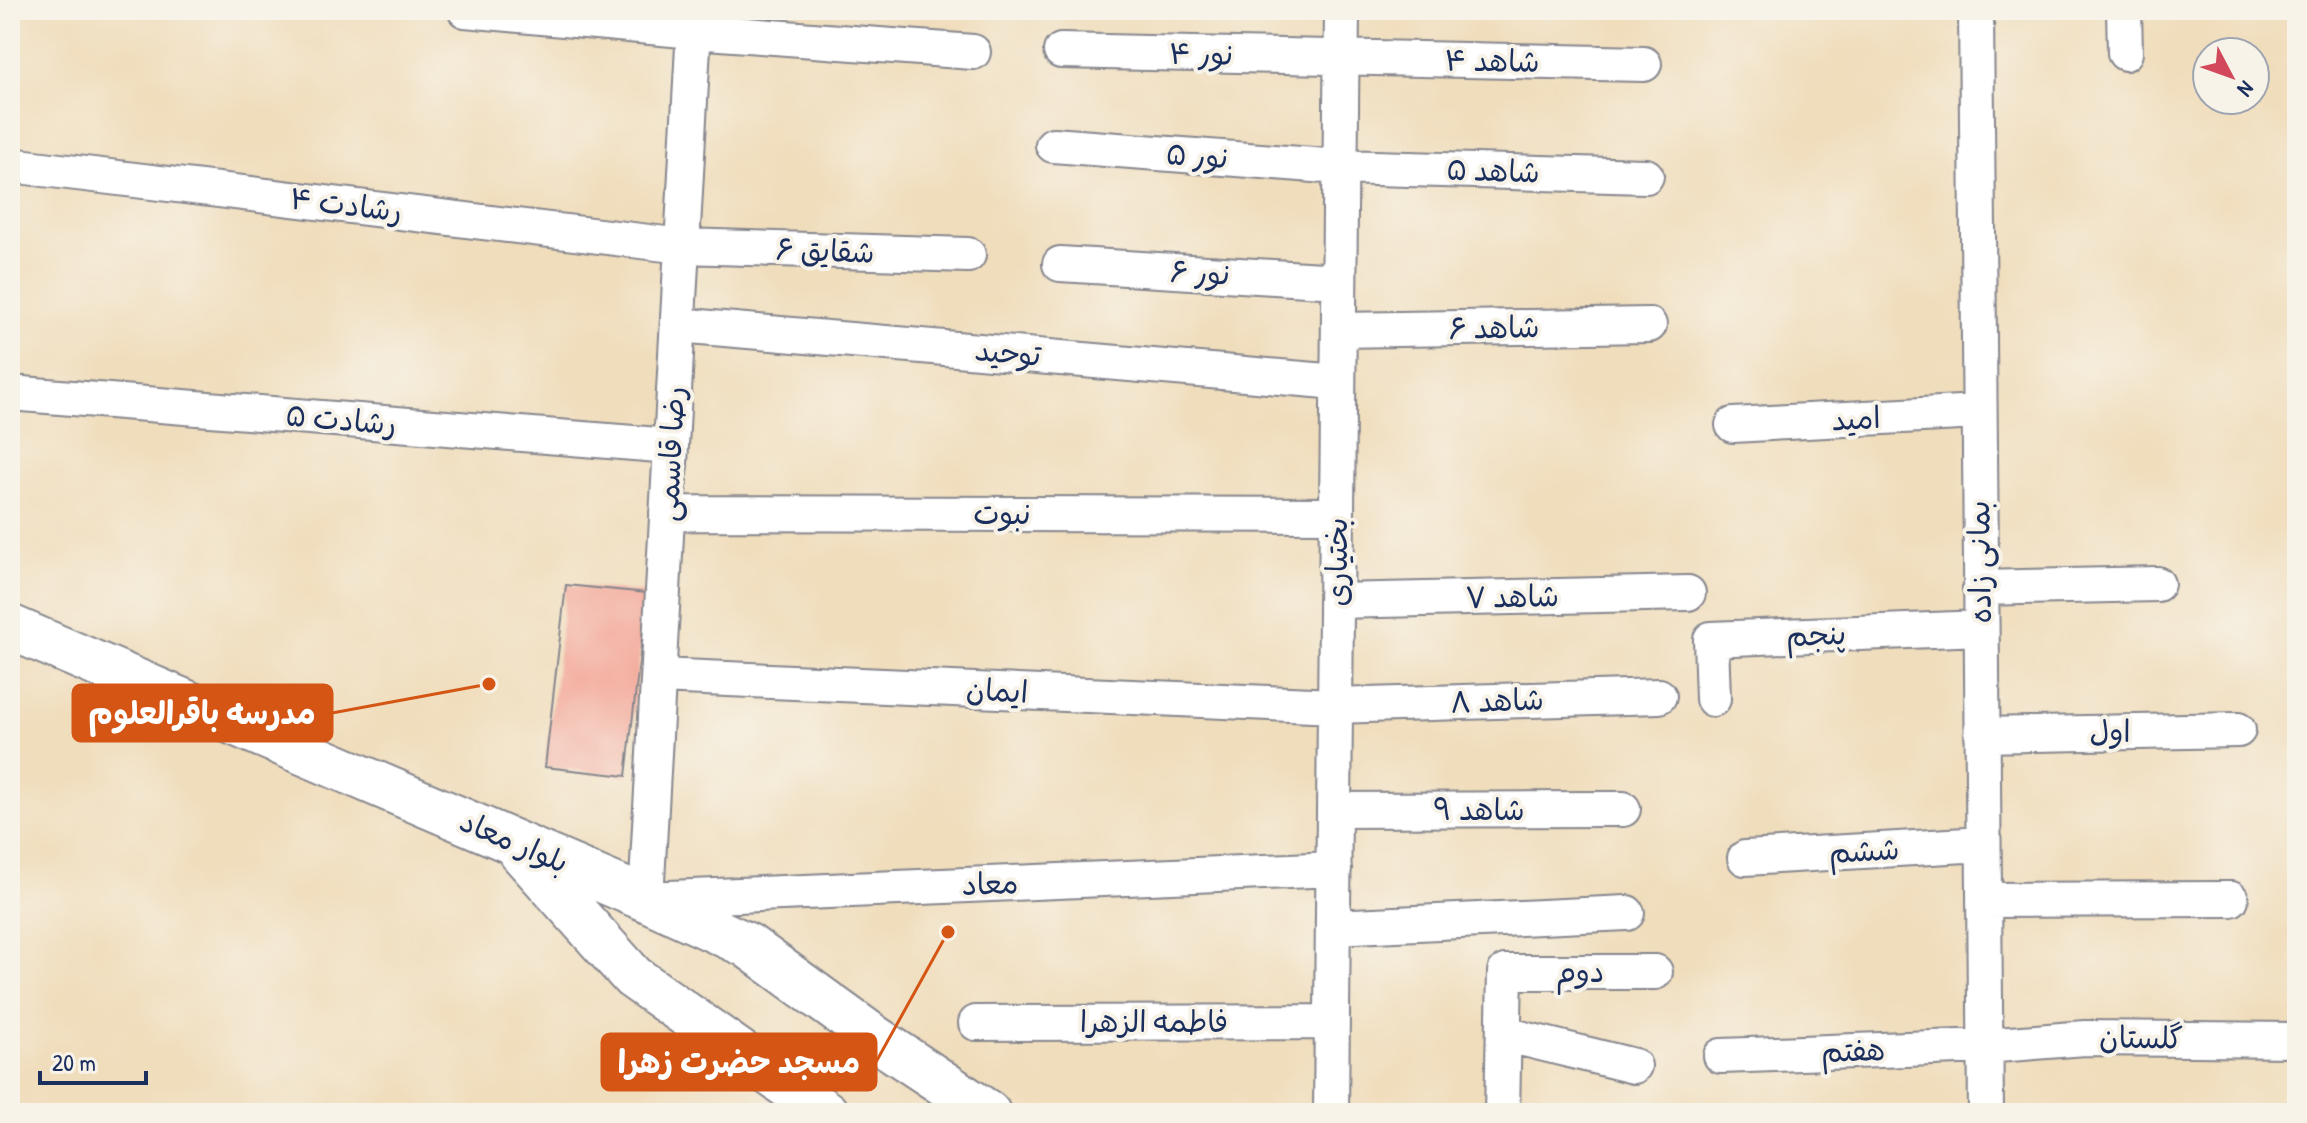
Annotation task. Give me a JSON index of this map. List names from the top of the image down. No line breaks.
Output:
{"streets":{"street":["نور ۴","شاهد ۴","نور ۵","شاهد ۵","رشادت ۴","شقایق ۶","نور ۶","شاهد ۶","توحید","امید","رشادت ۵","رضا قاسمی","نبوت","بختیاری","بمانی زاده","شاهد ۷","پنجم","ایمان","شاهد ۸","اول","شاهد ۹","بلوار معاد","ششم","معاد","دوم","فاطمه الزهرا","گلستان","هفتم"]},"crossings":[["نور ۴","شاهد ۴"],["نور ۴","بختیاری"],["شاهد ۴","بختیاری"],["نور ۵","شاهد ۵"],["نور ۵","بختیاری"],["شاهد ۵","بختیاری"],["رشادت ۴","شقایق ۶"],["رشادت ۴","رضا قاسمی"],["شقایق ۶","رضا قاسمی"],["نور ۶","بختیاری"],["شاهد ۶","بختیاری"],["توحید","رضا قاسمی"],["توحید","بختیاری"],["امید","بمانی زاده"],["رشادت ۵","رضا قاسمی"],["رضا قاسمی","نبوت"],["رضا قاسمی","ایمان"],["رضا قاسمی","بلوار معاد"],["رضا قاسمی","معاد"],["نبوت","بختیاری"],["بختیاری","شاهد ۷"],["بختیاری","ایمان"],["بختیاری","شاهد ۸"],["بختیاری","شاهد ۹"],["بختیاری","معاد"],["بختیاری","فاطمه الزهرا"],["بمانی زاده","پنجم"],["بمانی زاده","اول"],["بمانی زاده","ششم"],["بمانی زاده","گلستان"],["بمانی زاده","هفتم"],["ایمان","شاهد ۸"],["بلوار معاد","معاد"],["گلستان","هفتم"]],"places":["مدرسه باقرالعلوم","مسجد حضرت زهرا"],"scale_bar":"20 m","north":"bottom right"}
